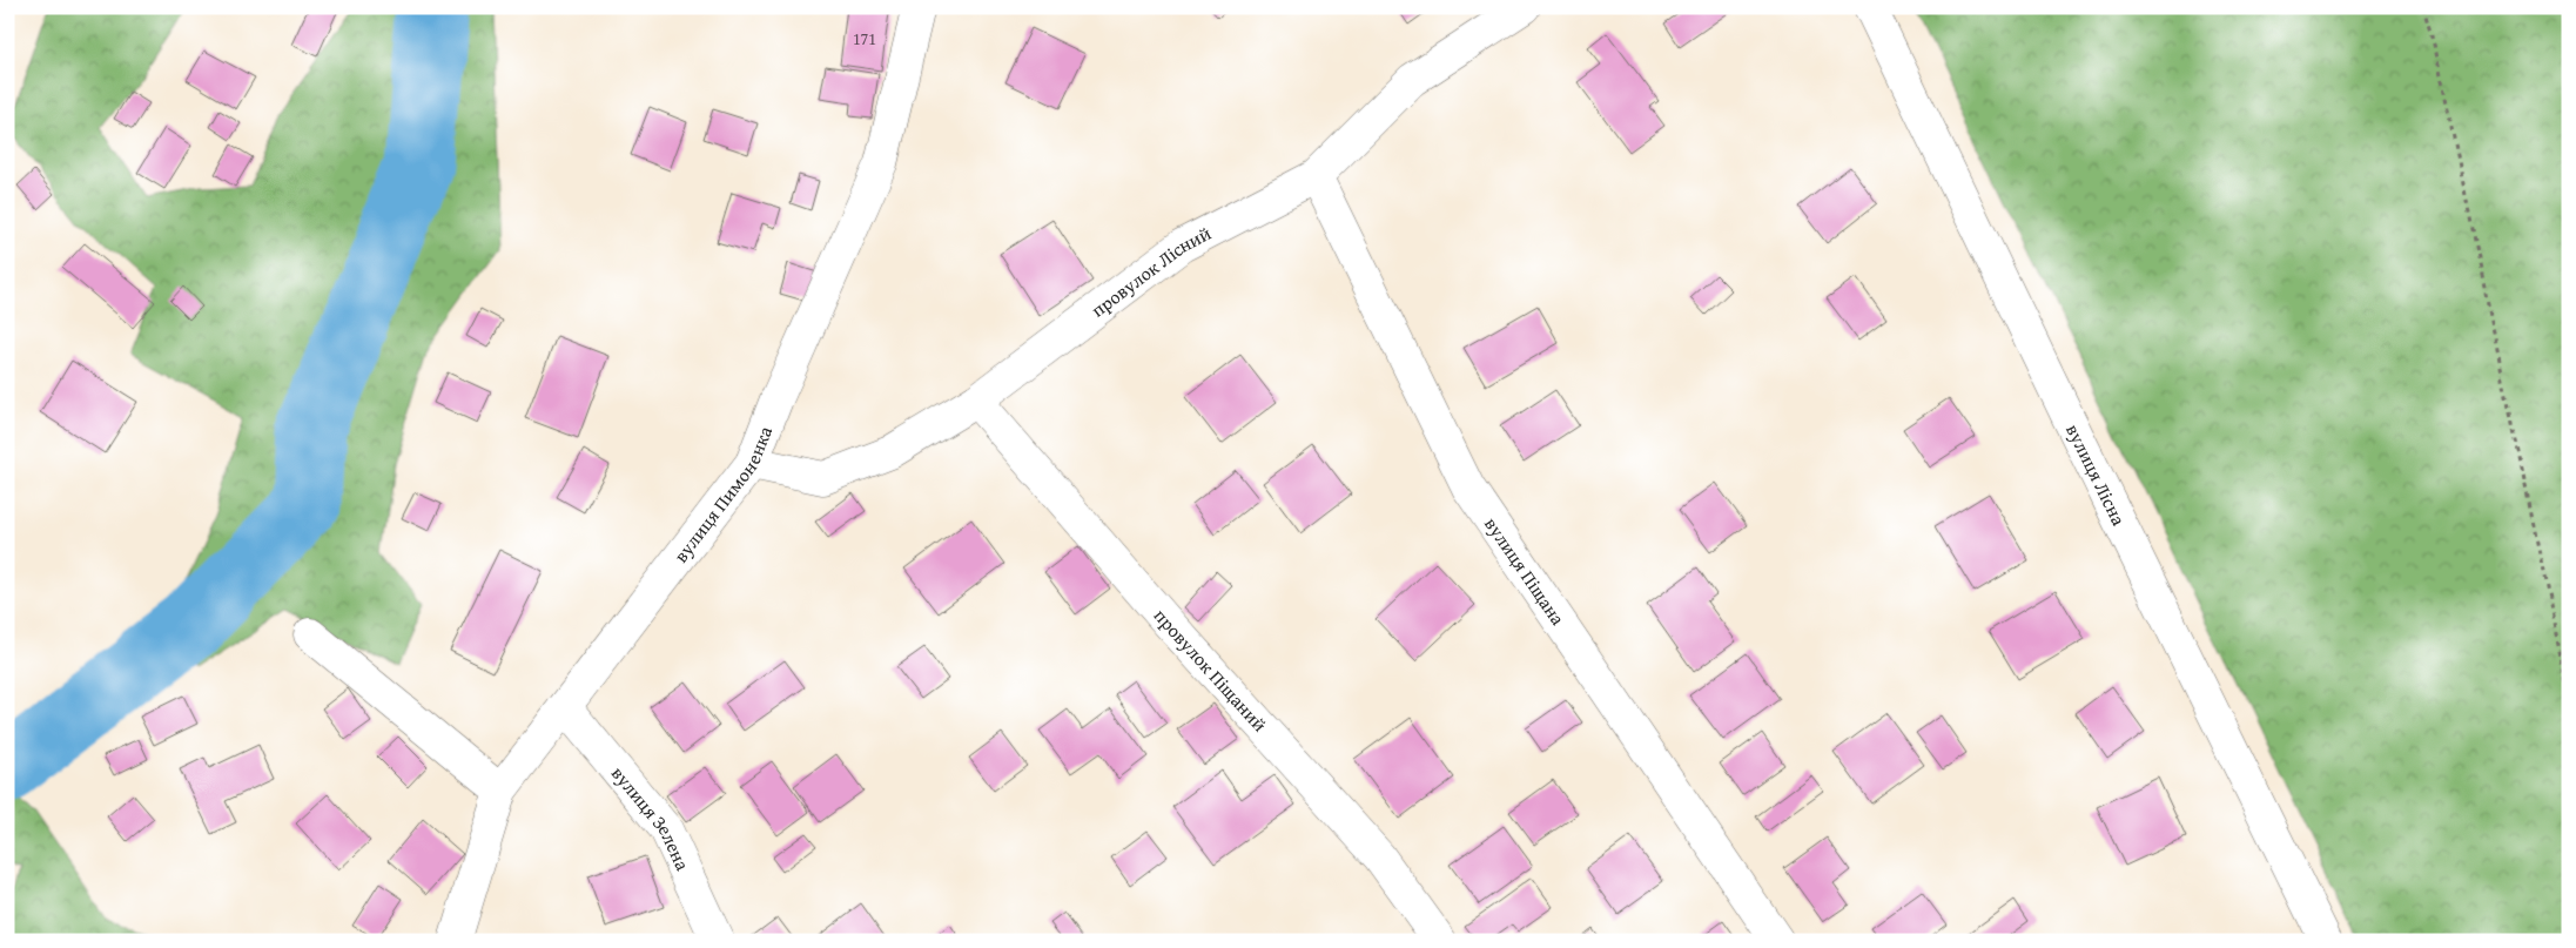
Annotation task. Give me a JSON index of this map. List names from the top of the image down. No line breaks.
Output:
{"streets":{"street":["провулок Лісний","вулиця Лісна","вулиця Пимоненка","вулиця Піщана","провулок Піщаний","вулиця Зелена"]},"crossings":[["провулок Лісний","вулиця Пимоненка"],["провулок Лісний","вулиця Піщана"],["провулок Лісний","провулок Піщаний"],["вулиця Пимоненка","вулиця Зелена"]],"house_numbers":["171"]}
